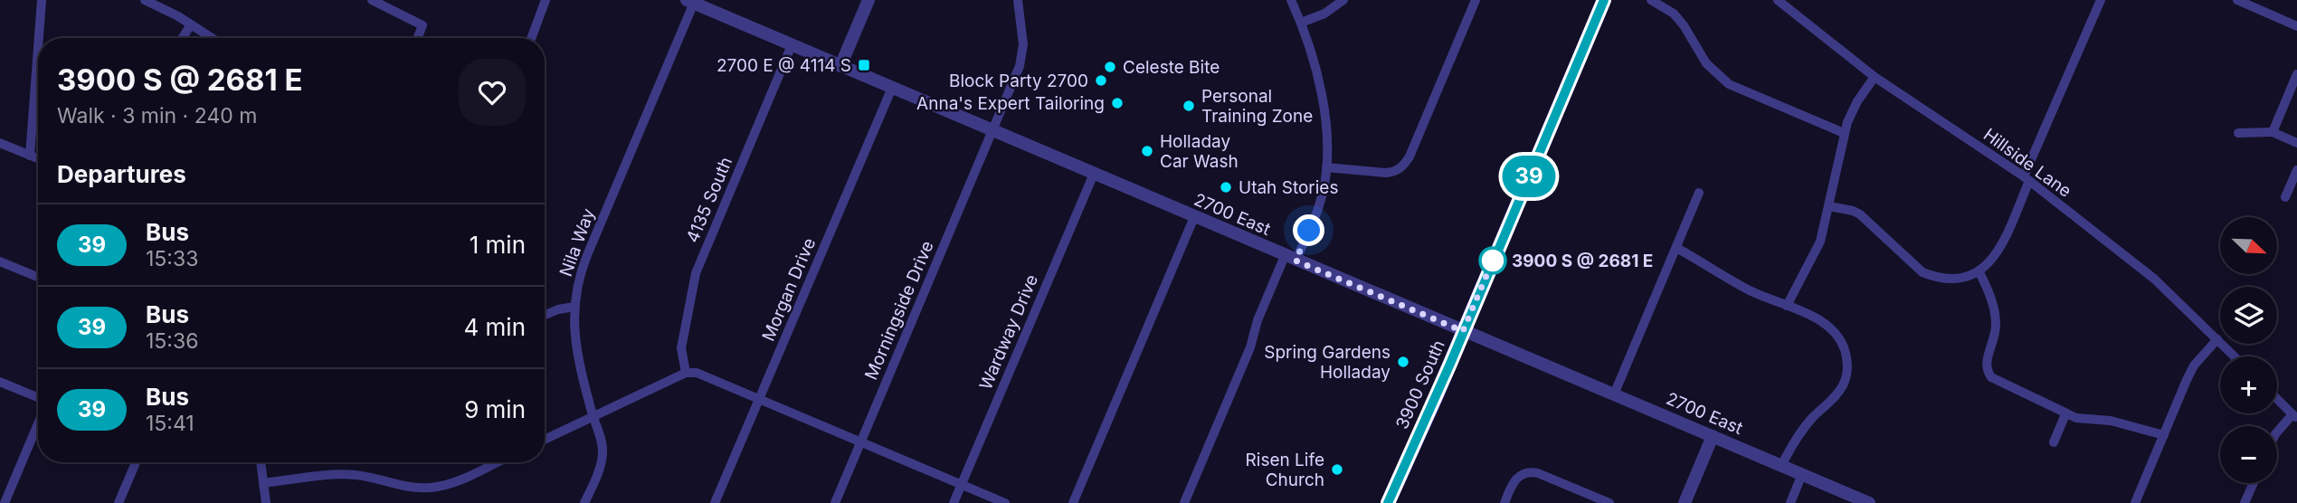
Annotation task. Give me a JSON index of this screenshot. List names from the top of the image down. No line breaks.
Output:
{"streets":{"main road":["3900 South"],"street":["Hillside Lane","4135 South","2700 East","Nila Way","Morgan Drive","Morningside Drive","Wardway Drive"]},"crossings":[["4135 South","2700 East"],["2700 East","Nila Way"],["2700 East","Morgan Drive"],["2700 East","Morningside Drive"],["2700 East","Wardway Drive"],["2700 East","3900 South"]],"places":{"transit":["2700 E @ 4114 S"],"other":["Celeste Bite","Block Party 2700","Anna's Expert Tailoring","Personal Training Zone","Holladay Car Wash","Utah Stories","3900 S @ 2681 E","Spring Gardens Holladay","Risen Life Church"]},"lines":["bus line 39"],"north":"bottom right","page":{"on_map":"39","heading":[["3900 S @ 2681 E","Walk · 3 min · 240 m"],"Departures"],"list":[{"mark":"39","name":"Bus","note":"15:33","value":"1 min"},{"mark":"39","name":"Bus","note":"15:36","value":"4 min"},{"mark":"39","name":"Bus","note":"15:41","value":"9 min"}],"map_buttons":["+","−"]}}
